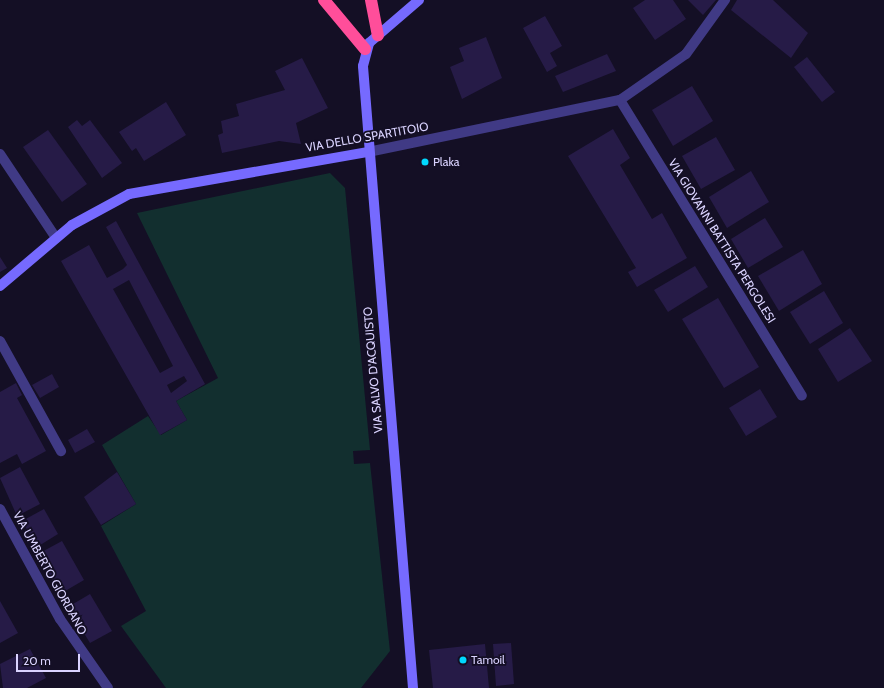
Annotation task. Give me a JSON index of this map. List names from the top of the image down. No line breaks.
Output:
{"streets":{"main road":["VIA DELLO SPARTITOIO","VIA SALVO D'ACQUISTO"],"street":["VIA GIOVANNI BATTISTA PERGOLESI","VIA UMBERTO GIORDANO"]},"crossings":[["VIA DELLO SPARTITOIO","VIA GIOVANNI BATTISTA PERGOLESI"],["VIA DELLO SPARTITOIO","VIA SALVO D'ACQUISTO"]],"places":["Plaka","Tamoil"],"scale_bar":"20 m"}
